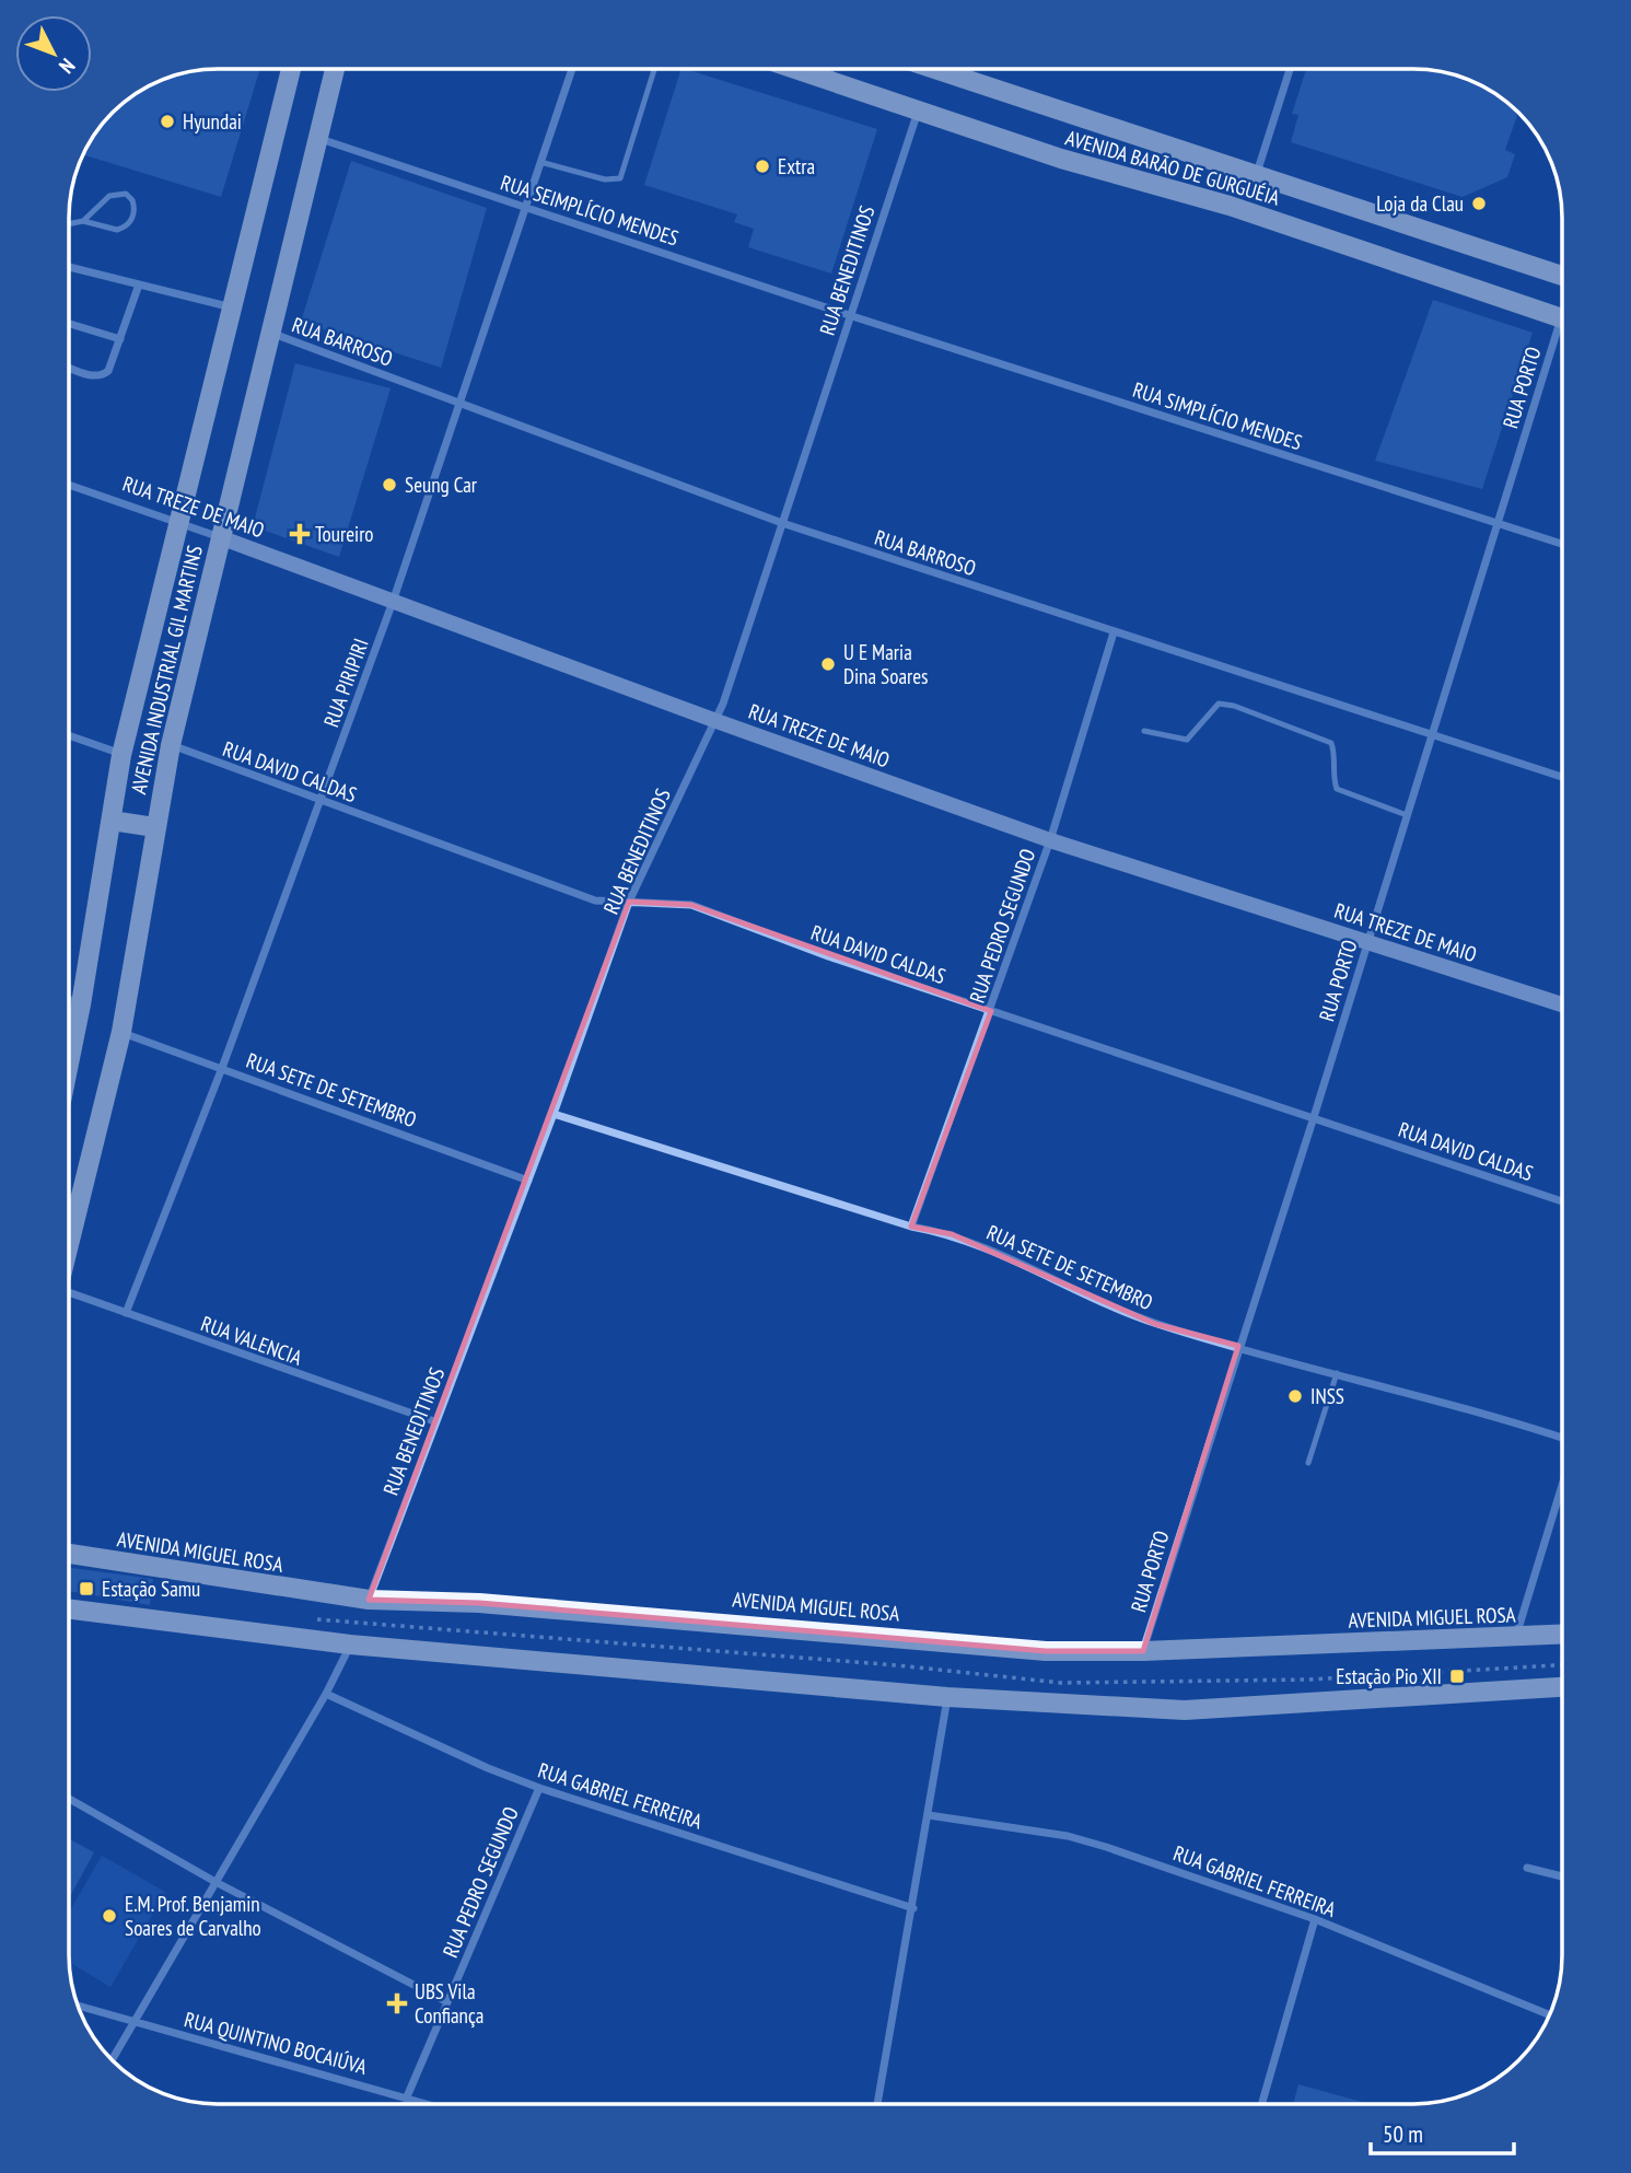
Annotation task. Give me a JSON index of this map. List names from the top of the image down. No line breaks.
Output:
{"streets":{"main road":["AVENIDA BARÃO DE GURGUÉIA","AVENIDA INDUSTRIAL GIL MARTINS","AVENIDA MIGUEL ROSA"],"street":["RUA SEIMPLÍCIO MENDES","RUA BENEDITINOS","RUA BARROSO","RUA PORTO","RUA SIMPLÍCIO MENDES","RUA TREZE DE MAIO","RUA PIRIPIRI","RUA DAVID CALDAS","RUA PEDRO SEGUNDO","RUA SETE DE SETEMBRO","RUA VALENCIA","RUA GABRIEL FERREIRA","RUA QUINTINO BOCAIÚVA"]},"crossings":[["AVENIDA BARÃO DE GURGUÉIA","RUA BENEDITINOS"],["RUA SEIMPLÍCIO MENDES","RUA BENEDITINOS"],["RUA SEIMPLÍCIO MENDES","RUA SIMPLÍCIO MENDES"],["RUA SEIMPLÍCIO MENDES","AVENIDA INDUSTRIAL GIL MARTINS"],["RUA SEIMPLÍCIO MENDES","RUA PIRIPIRI"],["RUA BENEDITINOS","RUA BARROSO"],["RUA BENEDITINOS","RUA SIMPLÍCIO MENDES"],["RUA BENEDITINOS","RUA TREZE DE MAIO"],["RUA BENEDITINOS","RUA DAVID CALDAS"],["RUA BENEDITINOS","RUA SETE DE SETEMBRO"],["RUA BENEDITINOS","RUA VALENCIA"],["RUA BENEDITINOS","AVENIDA MIGUEL ROSA"],["RUA BARROSO","RUA PORTO"],["RUA BARROSO","AVENIDA INDUSTRIAL GIL MARTINS"],["RUA BARROSO","RUA PIRIPIRI"],["RUA BARROSO","RUA PEDRO SEGUNDO"],["RUA PORTO","RUA SIMPLÍCIO MENDES"],["RUA PORTO","RUA TREZE DE MAIO"],["RUA PORTO","RUA DAVID CALDAS"],["RUA PORTO","RUA SETE DE SETEMBRO"],["RUA PORTO","AVENIDA MIGUEL ROSA"],["RUA TREZE DE MAIO","AVENIDA INDUSTRIAL GIL MARTINS"],["RUA TREZE DE MAIO","RUA PIRIPIRI"],["RUA TREZE DE MAIO","RUA PEDRO SEGUNDO"],["AVENIDA INDUSTRIAL GIL MARTINS","RUA DAVID CALDAS"],["AVENIDA INDUSTRIAL GIL MARTINS","RUA SETE DE SETEMBRO"],["RUA PIRIPIRI","RUA DAVID CALDAS"],["RUA PIRIPIRI","RUA SETE DE SETEMBRO"],["RUA PIRIPIRI","RUA VALENCIA"],["RUA DAVID CALDAS","RUA PEDRO SEGUNDO"],["RUA PEDRO SEGUNDO","RUA SETE DE SETEMBRO"],["RUA PEDRO SEGUNDO","RUA GABRIEL FERREIRA"],["RUA PEDRO SEGUNDO","RUA QUINTINO BOCAIÚVA"]],"places":{"other":["Hyundai","Extra","Loja da Clau","Seung Car","U E Maria Dina Soares","INSS","E.M. Prof. Benjamin Soares de Carvalho"],"health":["Toureiro","UBS Vila Confiança"],"transit":["Estação Samu","Estação Pio XII"]},"scale_bar":"50 m","north":"bottom right"}
